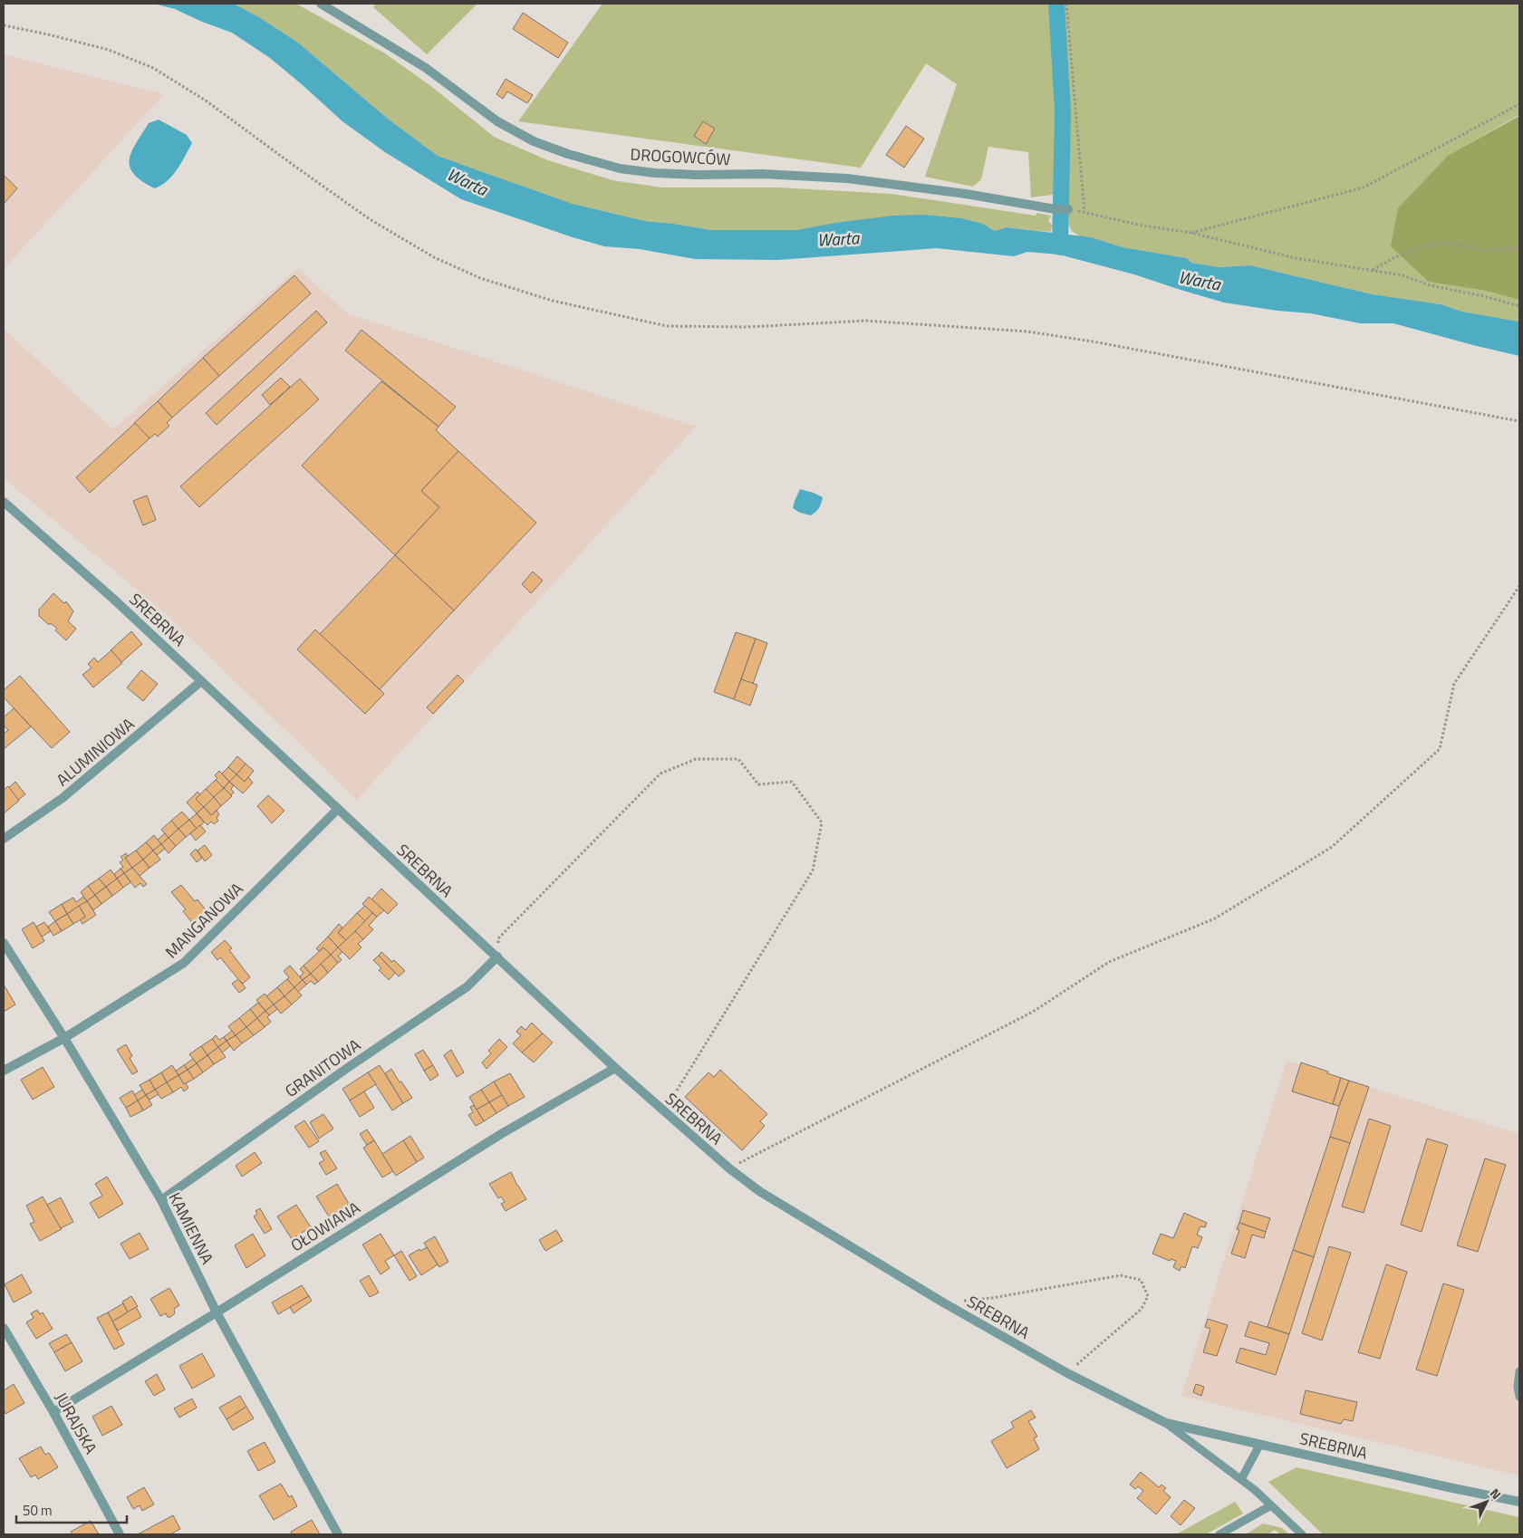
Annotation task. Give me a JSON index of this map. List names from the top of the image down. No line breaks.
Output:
{"streets":{"street":["DROGOWCÓW","SREBRNA","ALUMINIOWA","MANGANOWA","GRANITOWA","OŁOWIANA","KAMIENNA","JURAJSKA"]},"crossings":[["SREBRNA","ALUMINIOWA"],["SREBRNA","MANGANOWA"],["SREBRNA","GRANITOWA"],["SREBRNA","OŁOWIANA"],["MANGANOWA","KAMIENNA"],["GRANITOWA","KAMIENNA"],["OŁOWIANA","KAMIENNA"],["OŁOWIANA","JURAJSKA"]],"water":["Warta"],"scale_bar":"50 m","north":"top right"}
